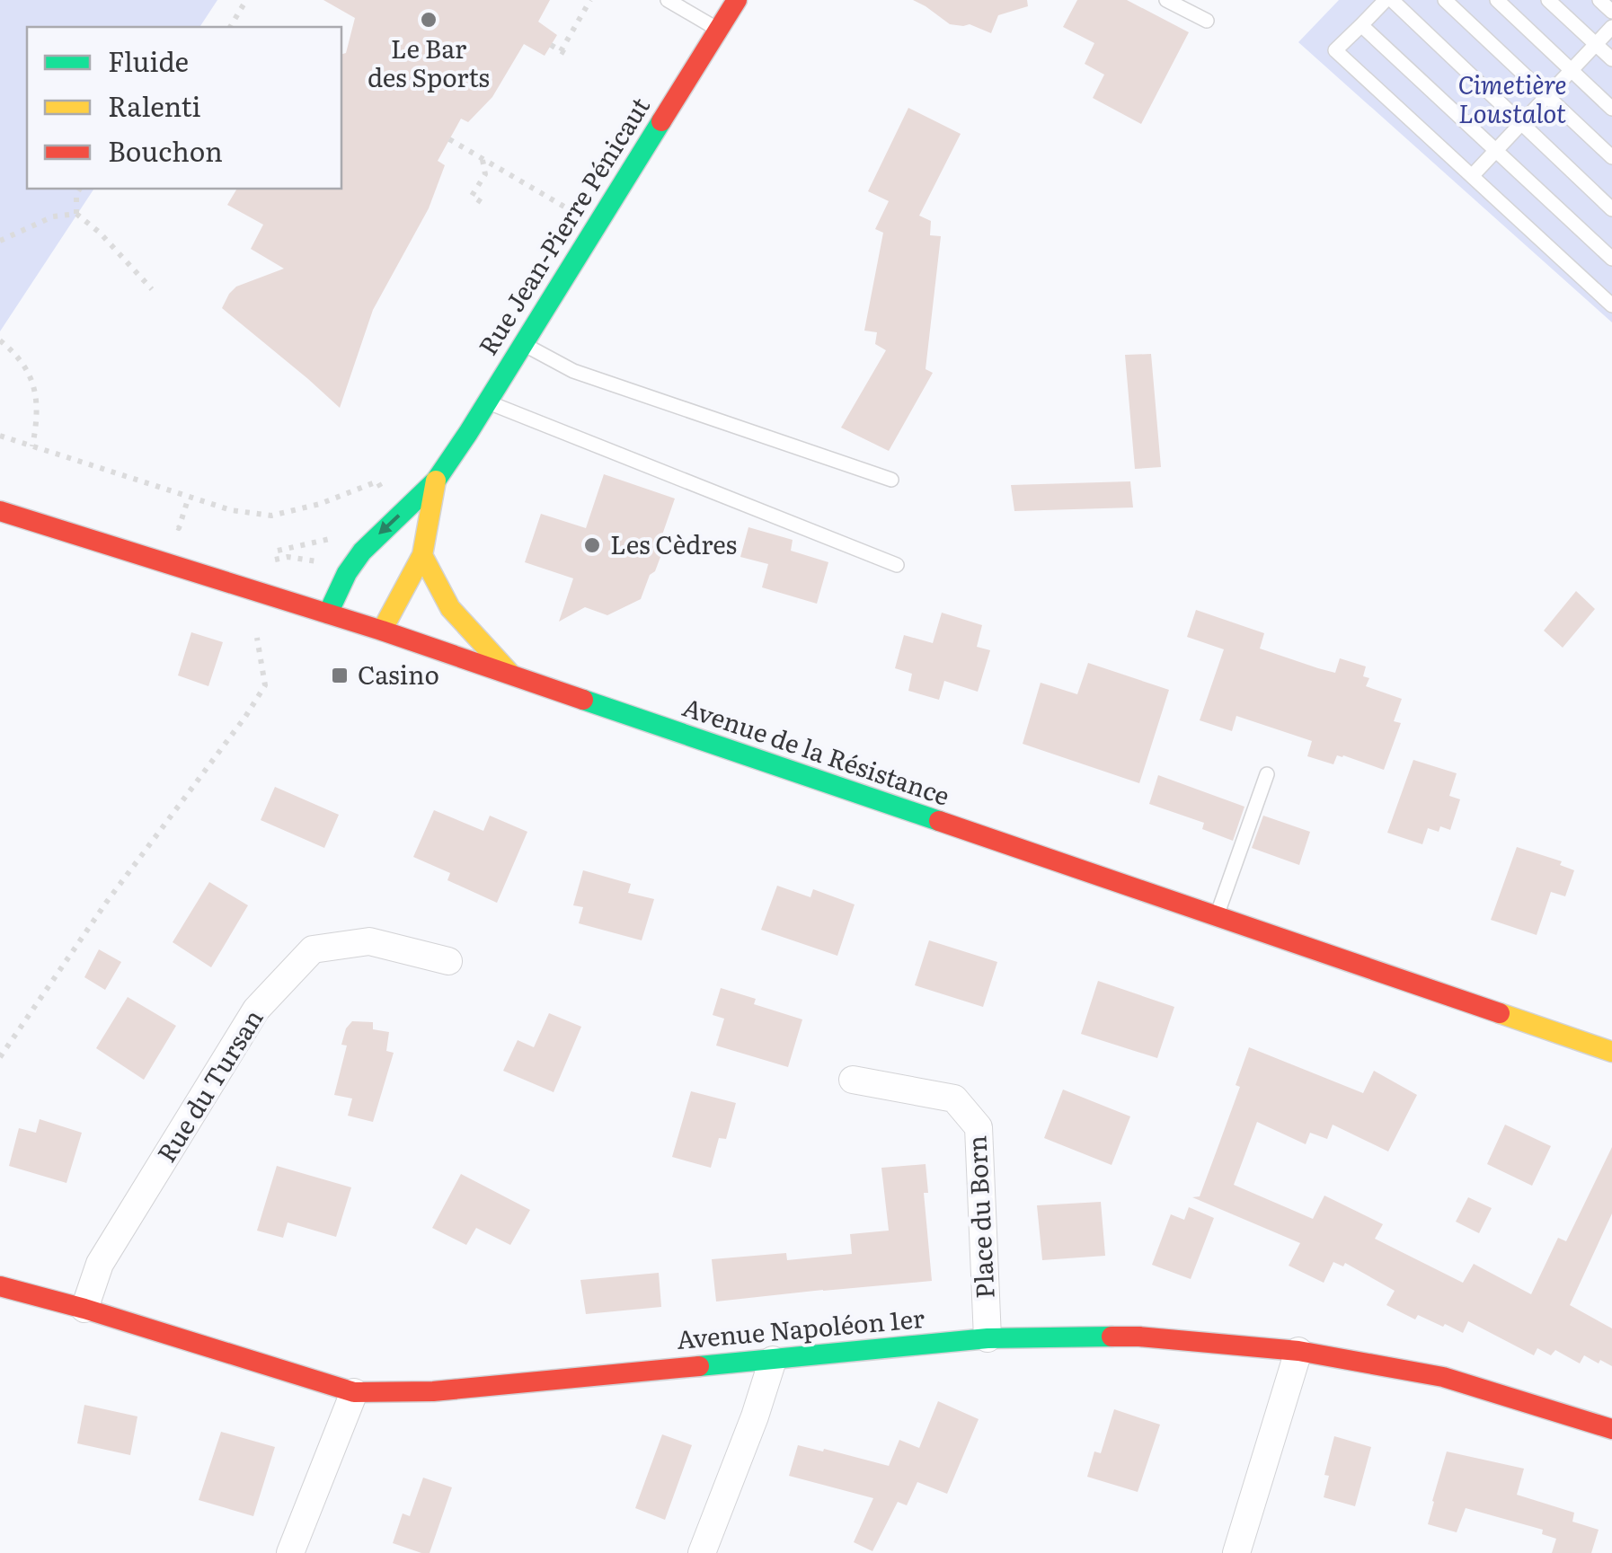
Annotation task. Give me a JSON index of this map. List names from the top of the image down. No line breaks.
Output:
{"streets":{"street":["Rue Jean-Pierre Pénicaut","Avenue de la Résistance","Rue du Tursan","Place du Born","Avenue Napoléon 1er"]},"crossings":[["Rue Jean-Pierre Pénicaut","Avenue de la Résistance"],["Rue du Tursan","Avenue Napoléon 1er"],["Place du Born","Avenue Napoléon 1er"]],"parks":["Cimetière Loustalot"],"places":{"other":["Le Bar des Sports","Les Cèdres"],"transit":["Casino"]},"legend":["Fluide","Ralenti","Bouchon"]}
